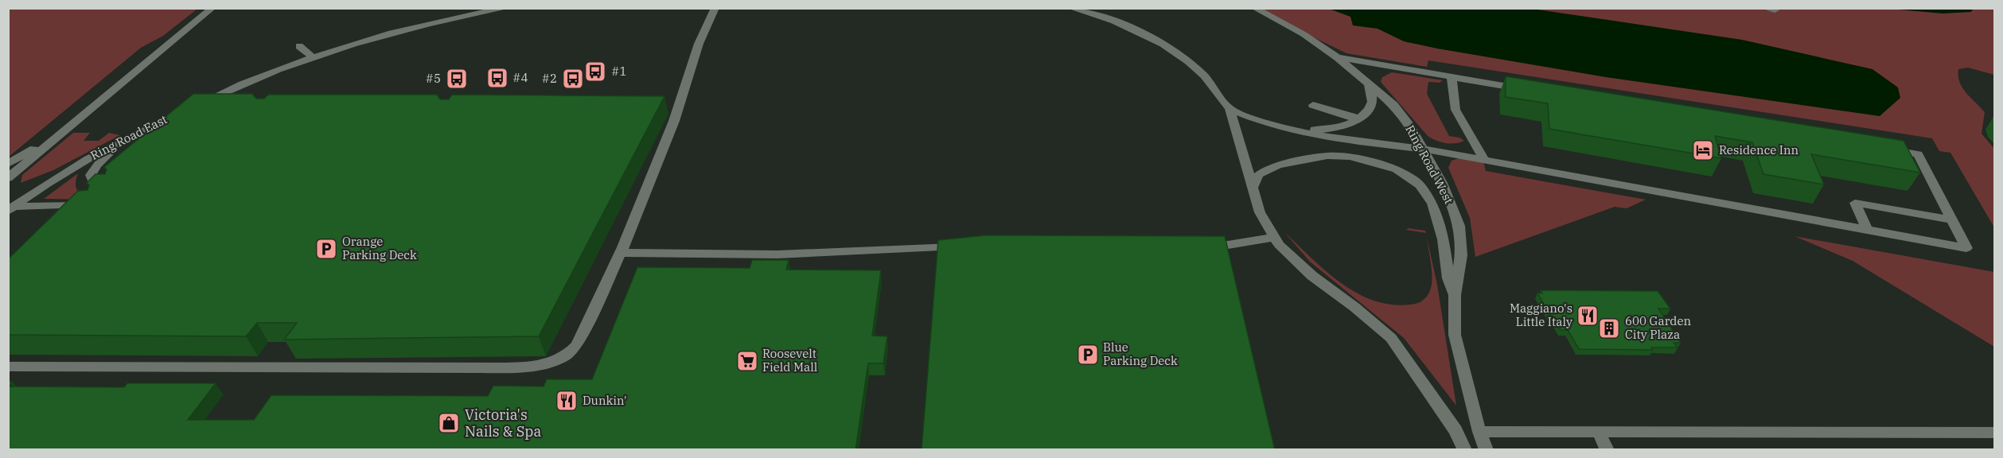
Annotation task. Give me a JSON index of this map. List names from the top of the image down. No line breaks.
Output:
{"streets":{"street":["Ring Road East","Ring Road West"]},"places":{"bus stop":["#1","#4","#5","#2"],"hotel":["Residence Inn"],"parking":["Orange Parking Deck","Blue Parking Deck"],"restaurant":["Maggiano's Little Italy","Dunkin'"],"building":["600 Garden City Plaza"],"supermarket":["Roosevelt Field Mall"],"shop":["Victoria's Nails & Spa"]}}
